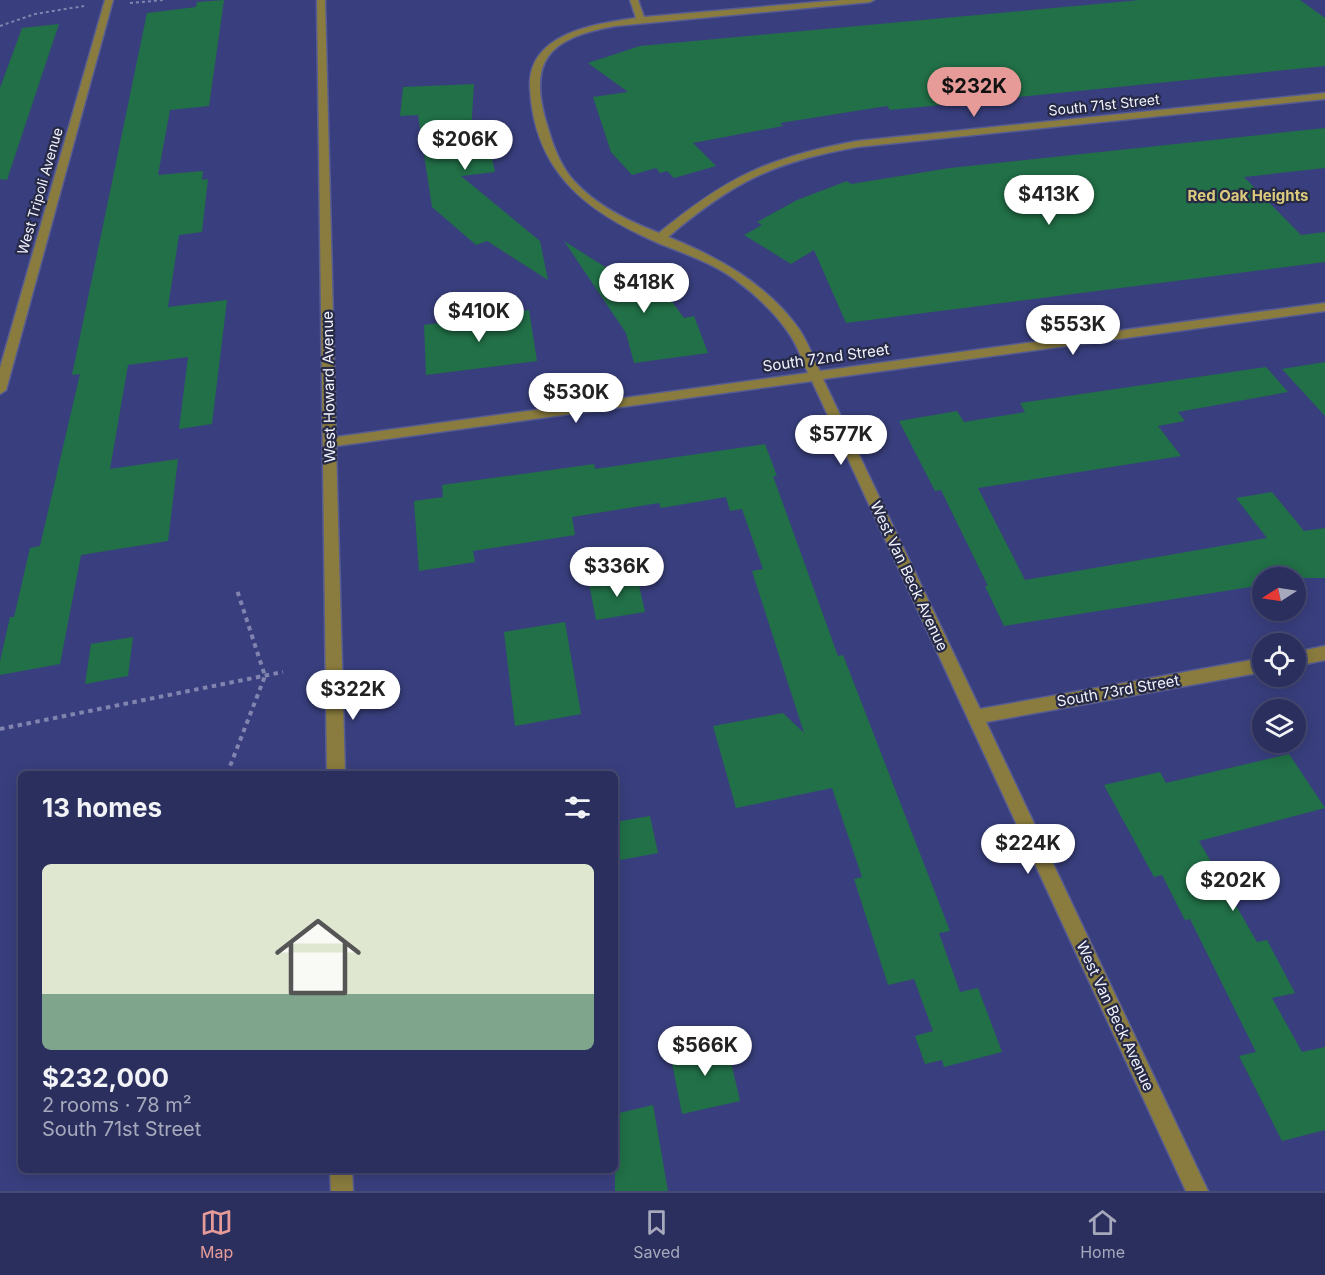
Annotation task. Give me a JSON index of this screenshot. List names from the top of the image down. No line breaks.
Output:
{"streets":{"street":["South 71st Street","West Tripoli Avenue","South 72nd Street","West Howard Avenue","West Van Beck Avenue","South 73rd Street"]},"crossings":[["South 71st Street","West Van Beck Avenue"],["South 72nd Street","West Howard Avenue"],["South 72nd Street","West Van Beck Avenue"],["West Van Beck Avenue","South 73rd Street"]],"districts":["Red Oak Heights"],"north":"left","page":{"price":["$232K","$206K","$413K","$418K","$410K","$553K","$530K","$577K","$336K","$322K","$224K","$202K","$566K"],"heading":"13 homes","list":[{"name":"$232,000","note":"2 rooms · 78 m² · South 71st Street"}],"tabs":["Map","Saved","Home"]}}
